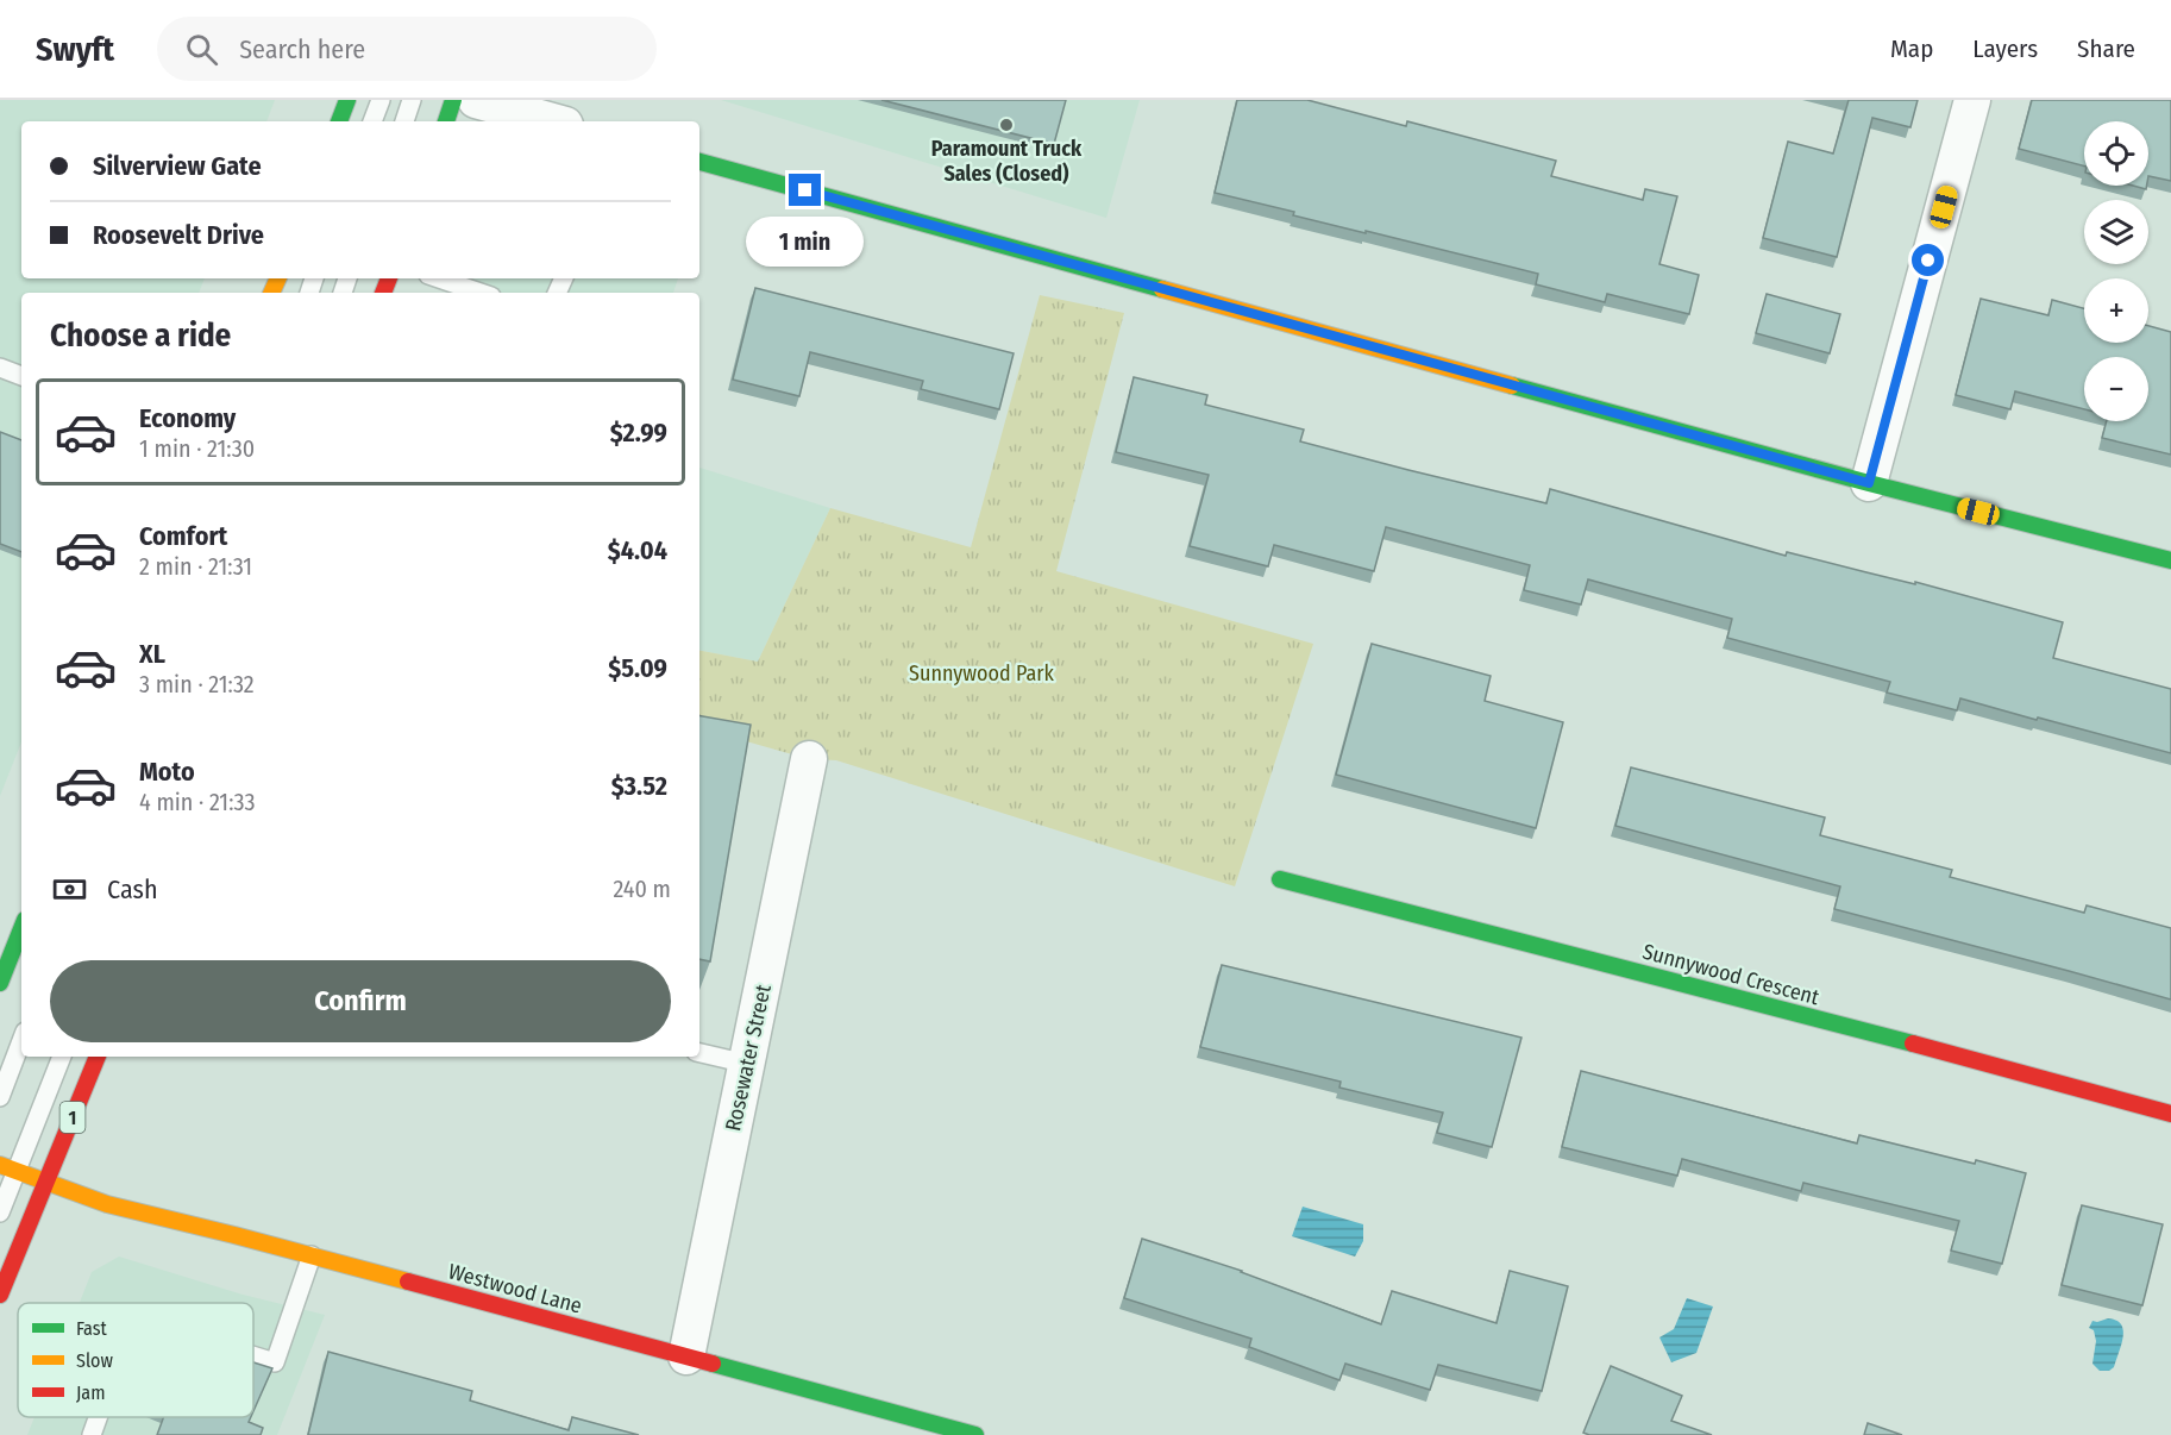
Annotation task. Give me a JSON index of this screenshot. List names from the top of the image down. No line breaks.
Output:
{"streets":{"street":["Sunnywood Crescent","Rosewater Street","1","Westwood Lane"]},"crossings":[["Rosewater Street","Westwood Lane"],["1","Westwood Lane"]],"parks":["Sunnywood Park"],"places":["Paramount Truck Sales (Closed)"],"legend":["Fast","Slow","Jam"],"page":{"header":"Swyft","search":"Search here","nav":["Map","Layers","Share"],"map_buttons":["+","−"],"banner":["Silverview Gate","Roosevelt Drive"],"bubble":"1 min","heading":"Choose a ride","list":[{"name":"Economy","note":"1 min · 21:30","value":"$2.99"},{"name":"Comfort","note":"2 min · 21:31","value":"$4.04"},{"name":"XL","note":"3 min · 21:32","value":"$5.09"},{"name":"Moto","note":"4 min · 21:33","value":"$3.52"}],"pay":["Cash","240 m"],"buttons":"Confirm"}}
